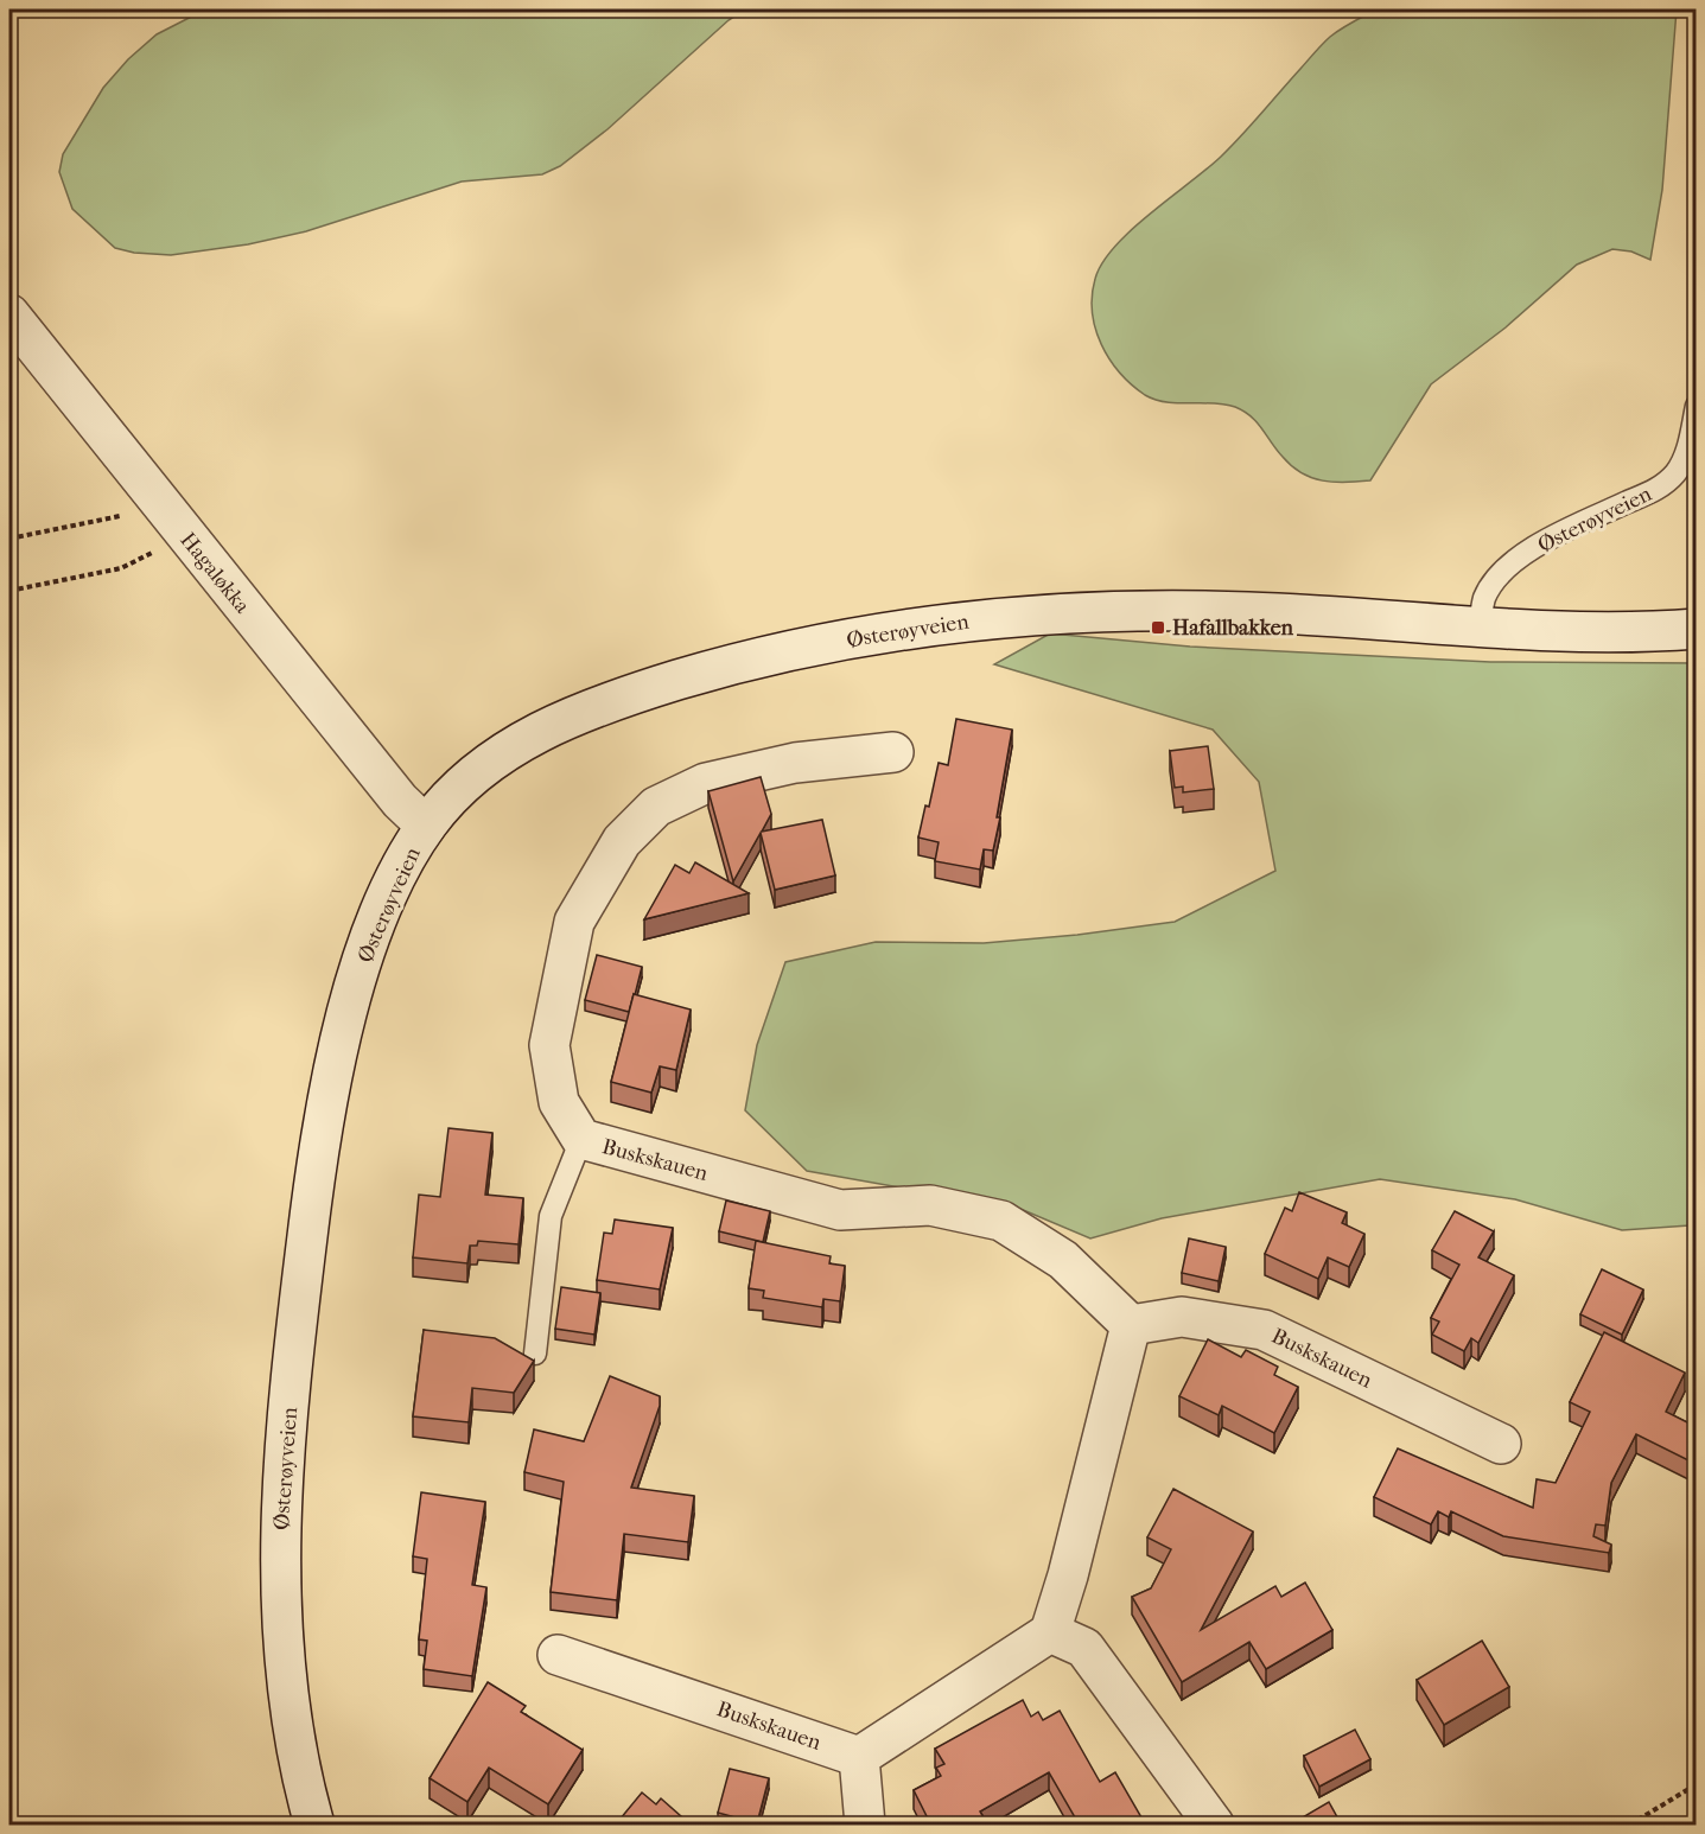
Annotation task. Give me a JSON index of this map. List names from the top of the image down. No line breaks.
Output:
{"streets":{"street":["Østerøyveien","Hagaløkka","Buskskauen"]},"crossings":[["Østerøyveien","Hagaløkka"]],"places":{"transit":["Hafallbakken"]}}
